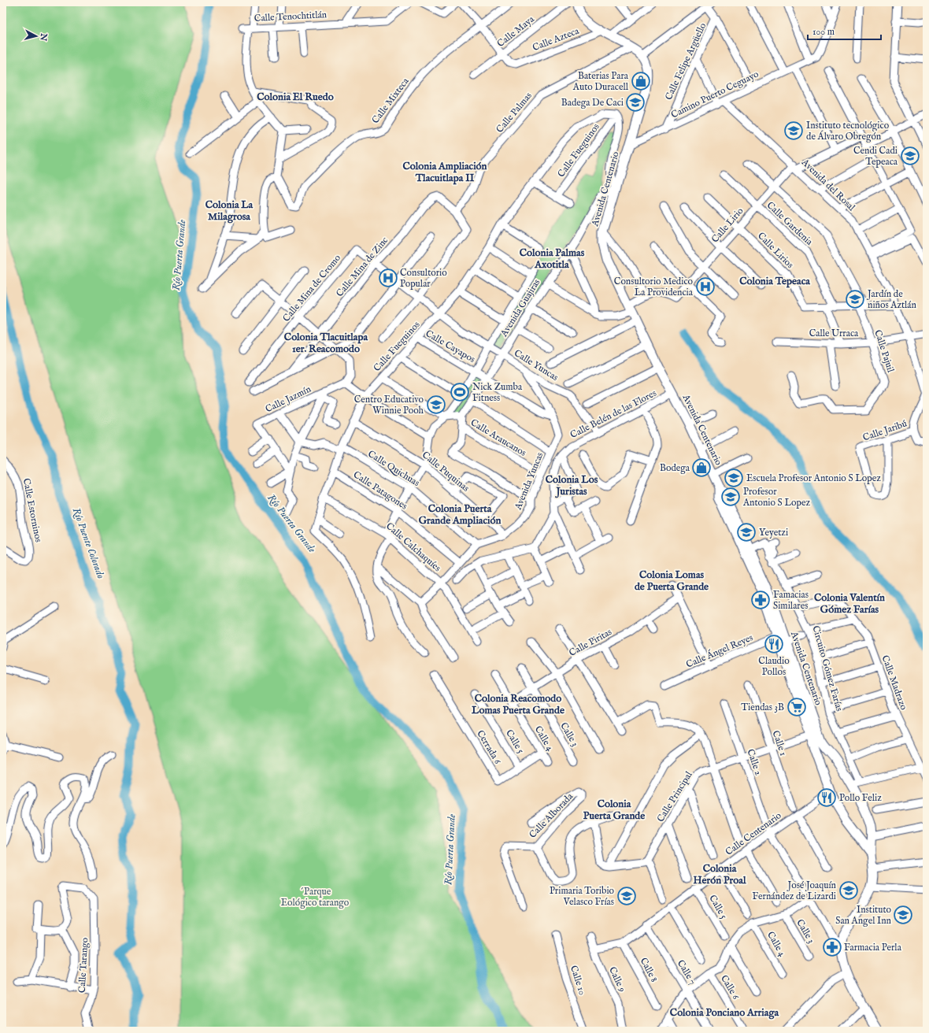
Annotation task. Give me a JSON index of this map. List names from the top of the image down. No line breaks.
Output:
{"streets":{"main road":["Avenida Centenario"],"street":["Calle Tenochtitlán","Calle Maya","Calle Azteca","Calle Felipe Argüello","Camino Puerto Ceguayo","Calle Mixteca","Calle Palmas","Calle Fueguinos","Avenida del Rosal","Calle Gardenia","Calle Lirio","Calle Lirios","Calle Mina de Zinc","Calle Mina de Cromo","Avenida Guajiras","Calle Urraca","Calle Cayapos","Calle Pajuil","Calle Yuncas","Calle Jazmín","Calle Belén de las Flores","Calle Jaribú","Calle Araucanos","Calle Quichuas","Calle Puquinas","Avenida Yuncas","Calle Patagones","Calle Estorninos","Calle Calchaquíes","Calle Piritas","Calle Ángel Reyes","Circuito Gómez Farías","Calle Madrazo","Calle 3","Calle 4","Calle 5","Calle 1","Cerrada 6","Calle 2","Calle Principal","Calle Alborada","Calle Centenario","Calle Tarango","Calle 8","Calle 7","Calle 9","Calle 10","Calle 6"]},"crossings":[["Calle Maya","Calle Azteca"],["Calle Azteca","Avenida Centenario"],["Calle Felipe Argüello","Camino Puerto Ceguayo"],["Camino Puerto Ceguayo","Avenida del Rosal"],["Camino Puerto Ceguayo","Avenida Centenario"],["Calle Palmas","Avenida Centenario"],["Calle Palmas","Calle Mina de Zinc"],["Calle Fueguinos","Avenida Guajiras"],["Calle Fueguinos","Calle Cayapos"],["Calle Fueguinos","Calle Yuncas"],["Calle Fueguinos","Calle Quichuas"],["Calle Fueguinos","Calle Puquinas"],["Calle Fueguinos","Calle Patagones"],["Calle Fueguinos","Calle Calchaquíes"],["Avenida del Rosal","Calle Lirio"],["Avenida del Rosal","Calle Urraca"],["Avenida Centenario","Avenida Guajiras"],["Avenida Centenario","Calle Belén de las Flores"],["Avenida Centenario","Calle Ángel Reyes"],["Avenida Centenario","Circuito Gómez Farías"],["Avenida Centenario","Calle Principal"],["Avenida Centenario","Calle Centenario"],["Calle Gardenia","Calle Lirio"],["Calle Lirio","Calle Lirios"],["Calle Lirio","Calle Pajuil"],["Calle Mina de Zinc","Calle Yuncas"],["Calle Mina de Cromo","Calle Yuncas"],["Avenida Guajiras","Calle Cayapos"],["Avenida Guajiras","Calle Yuncas"],["Avenida Guajiras","Calle Araucanos"],["Avenida Guajiras","Calle Quichuas"],["Avenida Guajiras","Calle Puquinas"],["Avenida Guajiras","Avenida Yuncas"],["Avenida Guajiras","Calle Patagones"],["Avenida Guajiras","Calle Calchaquíes"],["Calle Urraca","Calle Pajuil"],["Calle Yuncas","Calle Belén de las Flores"],["Calle Yuncas","Avenida Yuncas"],["Calle Araucanos","Avenida Yuncas"],["Calle Quichuas","Avenida Yuncas"],["Calle Puquinas","Avenida Yuncas"],["Avenida Yuncas","Calle Patagones"],["Avenida Yuncas","Calle Calchaquíes"],["Calle Piritas","Calle 3"],["Calle Piritas","Calle 4"],["Circuito Gómez Farías","Calle Madrazo"],["Calle 4","Calle 5"],["Calle 5","Cerrada 6"],["Calle 5","Calle Centenario"],["Calle 1","Calle Principal"],["Calle 1","Calle Centenario"],["Calle 2","Calle Principal"],["Calle 2","Calle Centenario"],["Calle Centenario","Calle 8"],["Calle Centenario","Calle 7"],["Calle Centenario","Calle 9"]],"districts":["Colonia El Ruedo","Colonia Ampliación Tlacuitlapa II","Colonia La Milagrosa","Colonia Palmas Axotitla","Colonia Tepeaca","Colonia Tlacuitlapa 1er. Reacomodo","Colonia Los Juristas","Colonia Puerta Grande Ampliación","Colonia Lomas de Puerta Grande","Colonia Valentín Gómez Farías","Colonia Reacomodo Lomas Puerta Grande","Colonia Puerta Grande","Colonia Herón Proal","Colonia Ponciano Arriaga"],"water":["Río Puerta Grande","Río Puente Colorado"],"parks":["´Parque Eológico tarango"],"places":{"shop":["Baterias Para Auto Duracell","Bodega"],"school or university":["Badega De Caci","Instituto tecnológico de Álvaro Obregón","Cendi Cadi Tepeaca","Jardín de niños Aztlán","Centro Educativo Winnie Pooh","Escuela Profesor Antonio S Lopez","Profesor Antonio S Lopez","Yeyetzi","José Joaquín Fernández de Lizardi","Primaria Toribio Velasco Frías","Instituto San Angel Inn"],"hospital":["Consultorio Popular","Consultorio Medico La Providencia"],"sports":["Nick Zumba Fitness"],"pharmacy":["Famacias Similares","Farmacia Perla"],"restaurant":["Claudio Pollos","Pollo Feliz"],"supermarket":["Tiendas 3B"]},"scale_bar":"100 m","north":"right"}
